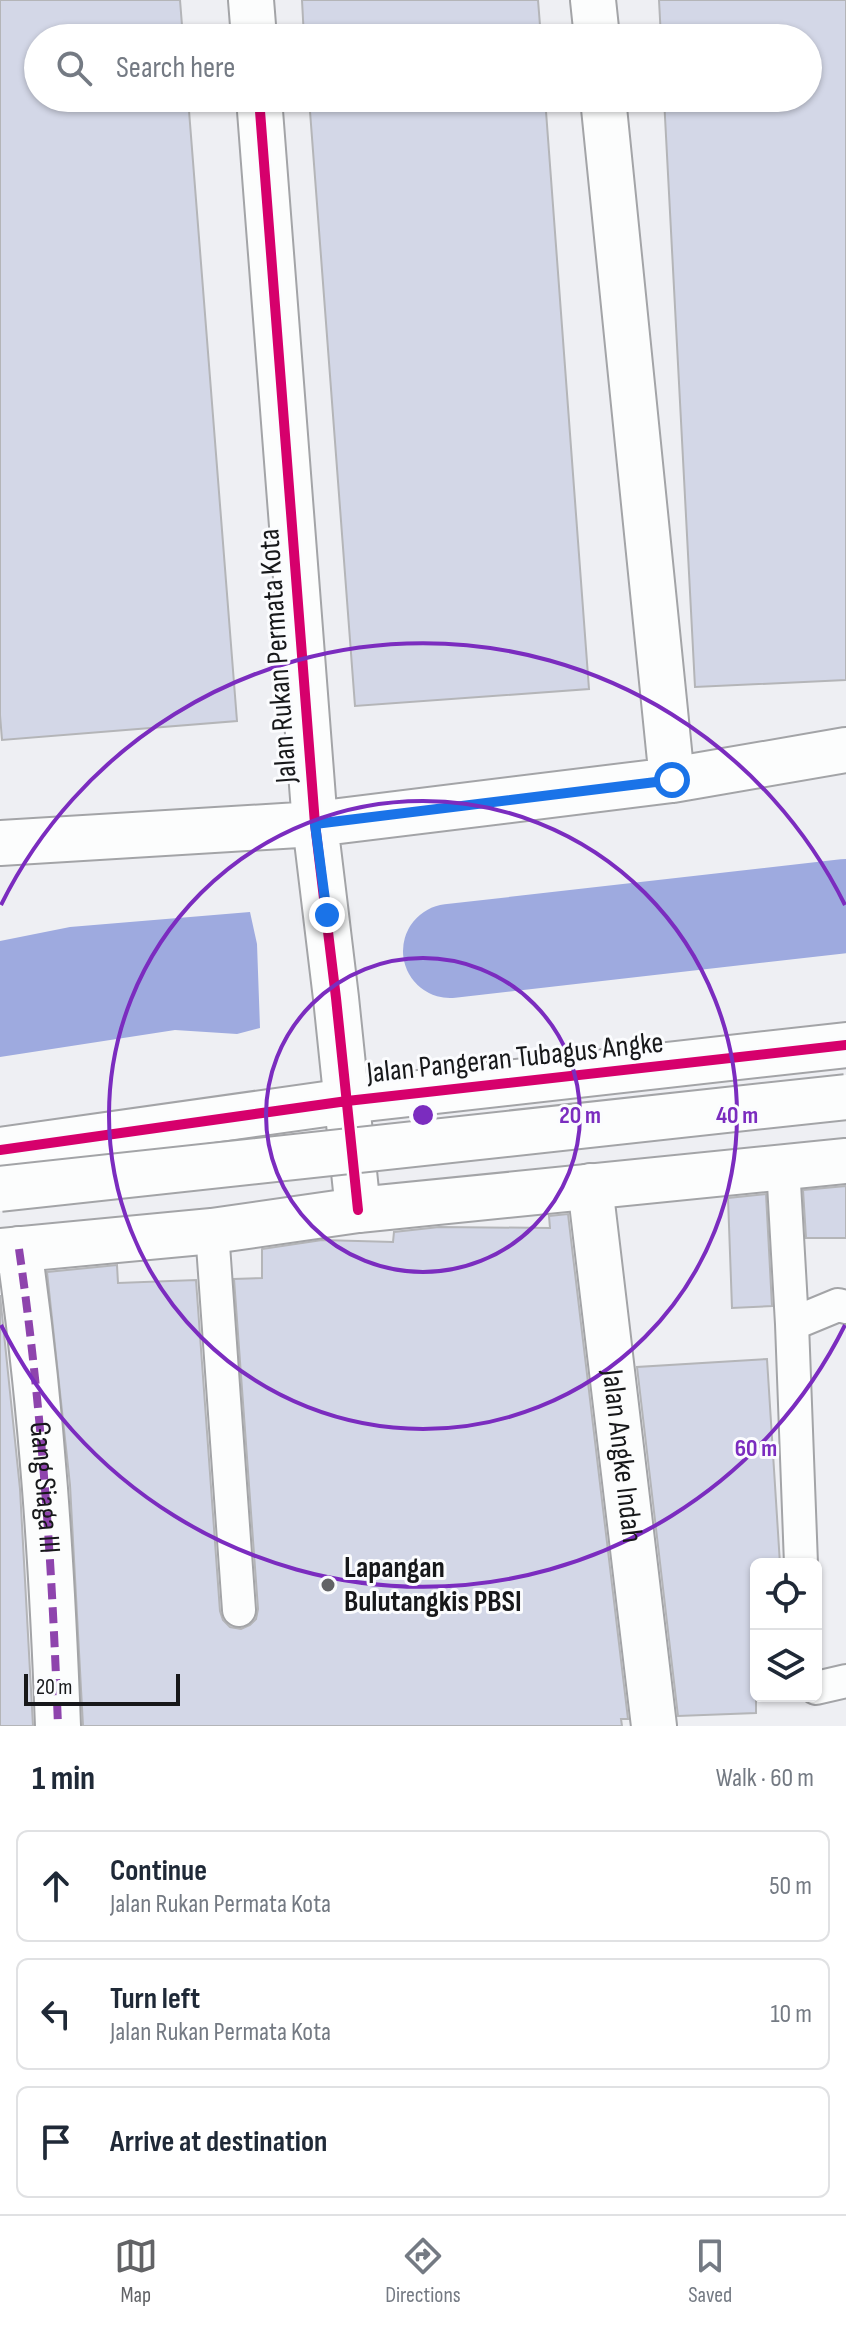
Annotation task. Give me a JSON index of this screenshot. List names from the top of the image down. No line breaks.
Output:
{"streets":{"street":["Jalan Rukan Permata Kota","Jalan Pangeran Tubagus Angke","Jalan Angke Indah","Gang Siaga III"]},"crossings":[["Jalan Rukan Permata Kota","Jalan Pangeran Tubagus Angke"]],"places":["Lapangan Bulutangkis PBSI"],"scale_bar":"20 m","page":{"search":"Search here","scale":"20 m","heading":["1 min","Walk · 60 m"],"list":[["Continue","Jalan Rukan Permata Kota","50 m"],["Turn left","Jalan Rukan Permata Kota","10 m"],"Arrive at destination"],"nav":["Map","Directions","Saved"]},"rings":["20 m","40 m","60 m"]}
